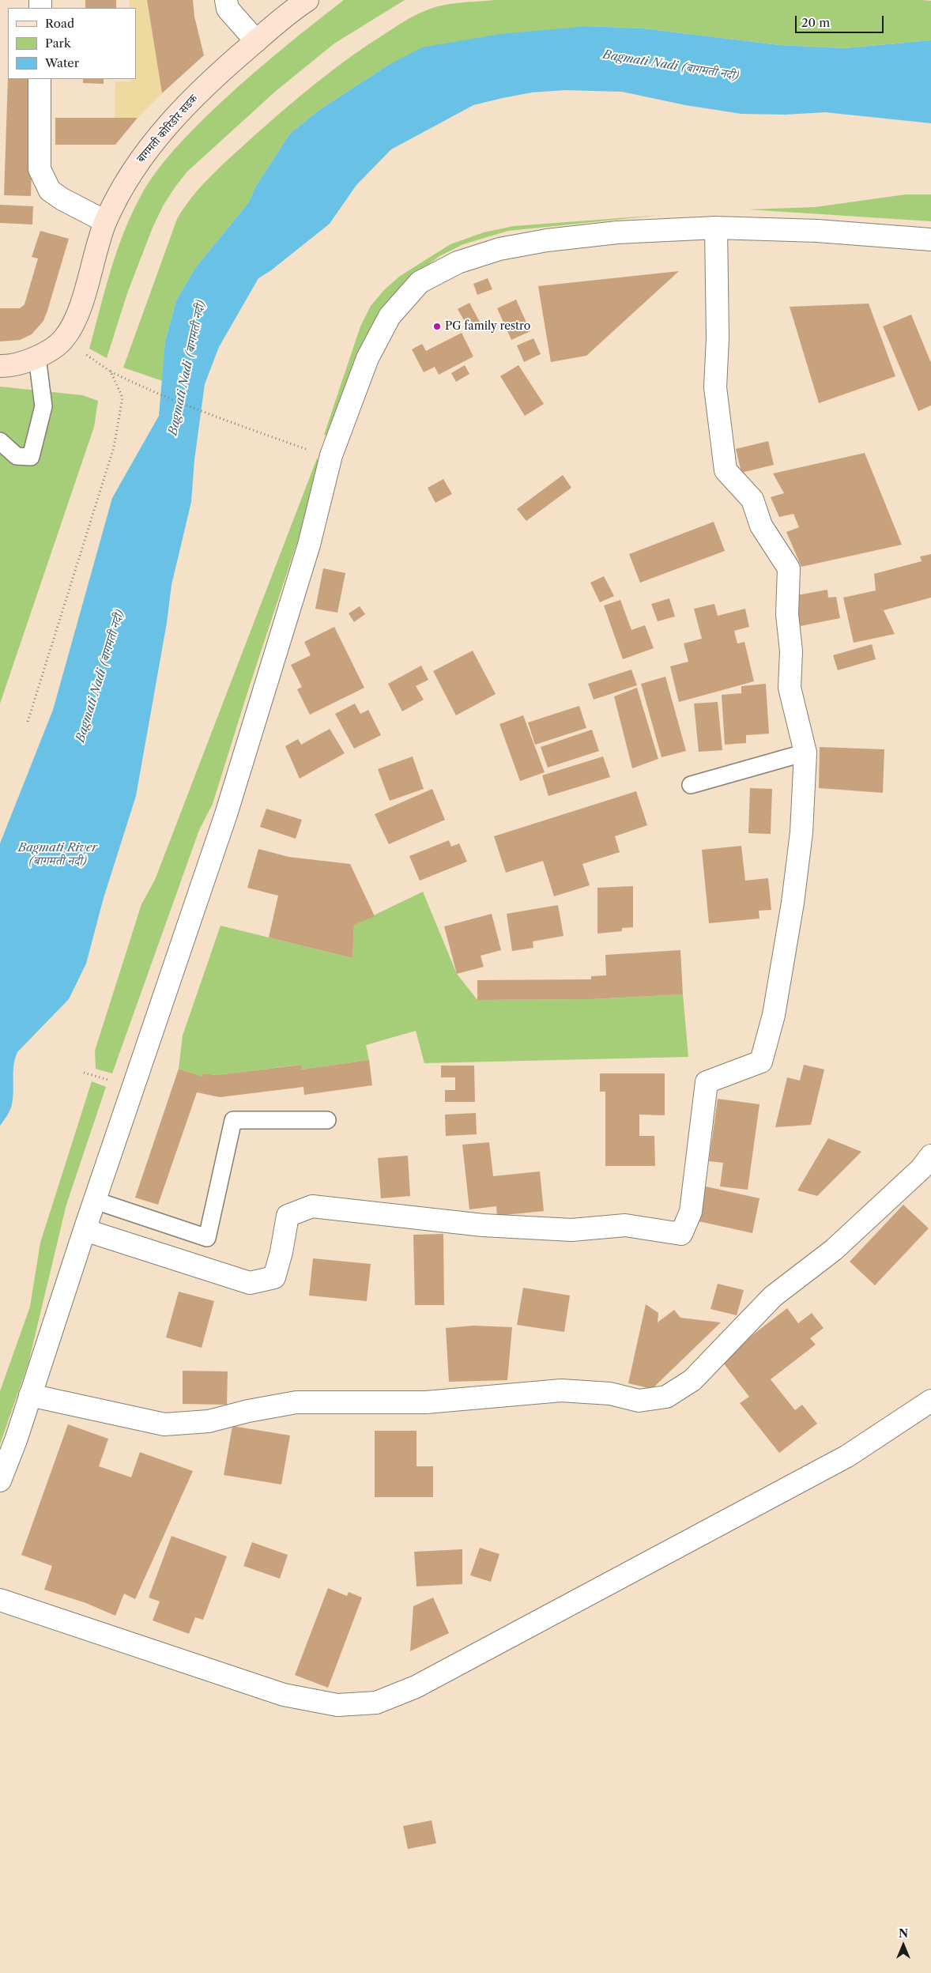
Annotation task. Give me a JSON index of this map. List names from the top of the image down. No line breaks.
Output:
{"streets":{"main road":["बागमती कोरिडोर सडक"]},"water":["Bagmati Nadi (बागमती नदी)","Bagmati River (बागमती नदी)"],"places":["PG family restro"],"legend":["Road","Park","Water"],"scale_bar":"20 m","north":"top"}
